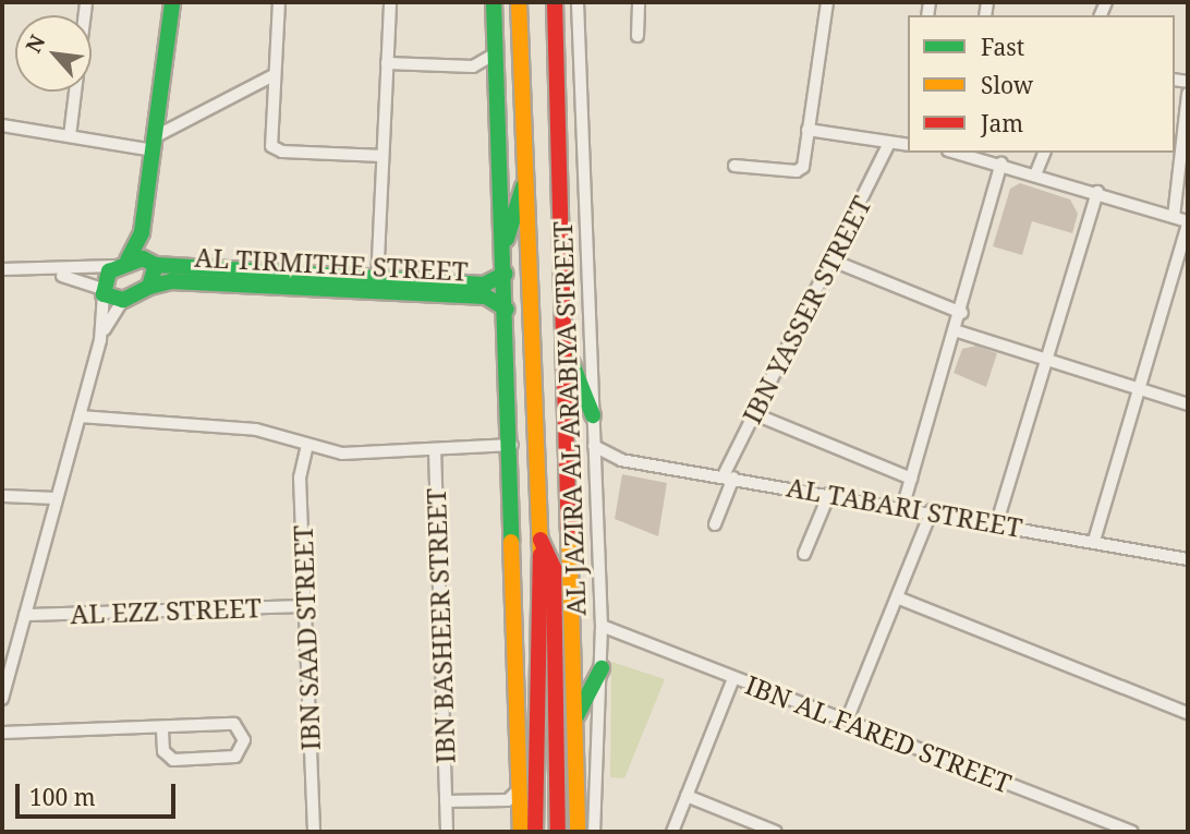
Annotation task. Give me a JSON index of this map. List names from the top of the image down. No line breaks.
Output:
{"streets":{"main road":["AL TIRMITHE STREET","AL JAZIRA AL ARABIYA STREET"],"street":["IBN YASSER STREET","AL TABARI STREET","AL EZZ STREET","IBN BASHEER STREET","IBN SAAD STREET","IBN AL FARED STREET"]},"crossings":[["IBN YASSER STREET","AL TABARI STREET"],["AL JAZIRA AL ARABIYA STREET","AL TABARI STREET"],["AL JAZIRA AL ARABIYA STREET","IBN AL FARED STREET"],["AL EZZ STREET","IBN SAAD STREET"]],"legend":["Fast","Slow","Jam"],"scale_bar":"100 m","north":"top left"}
